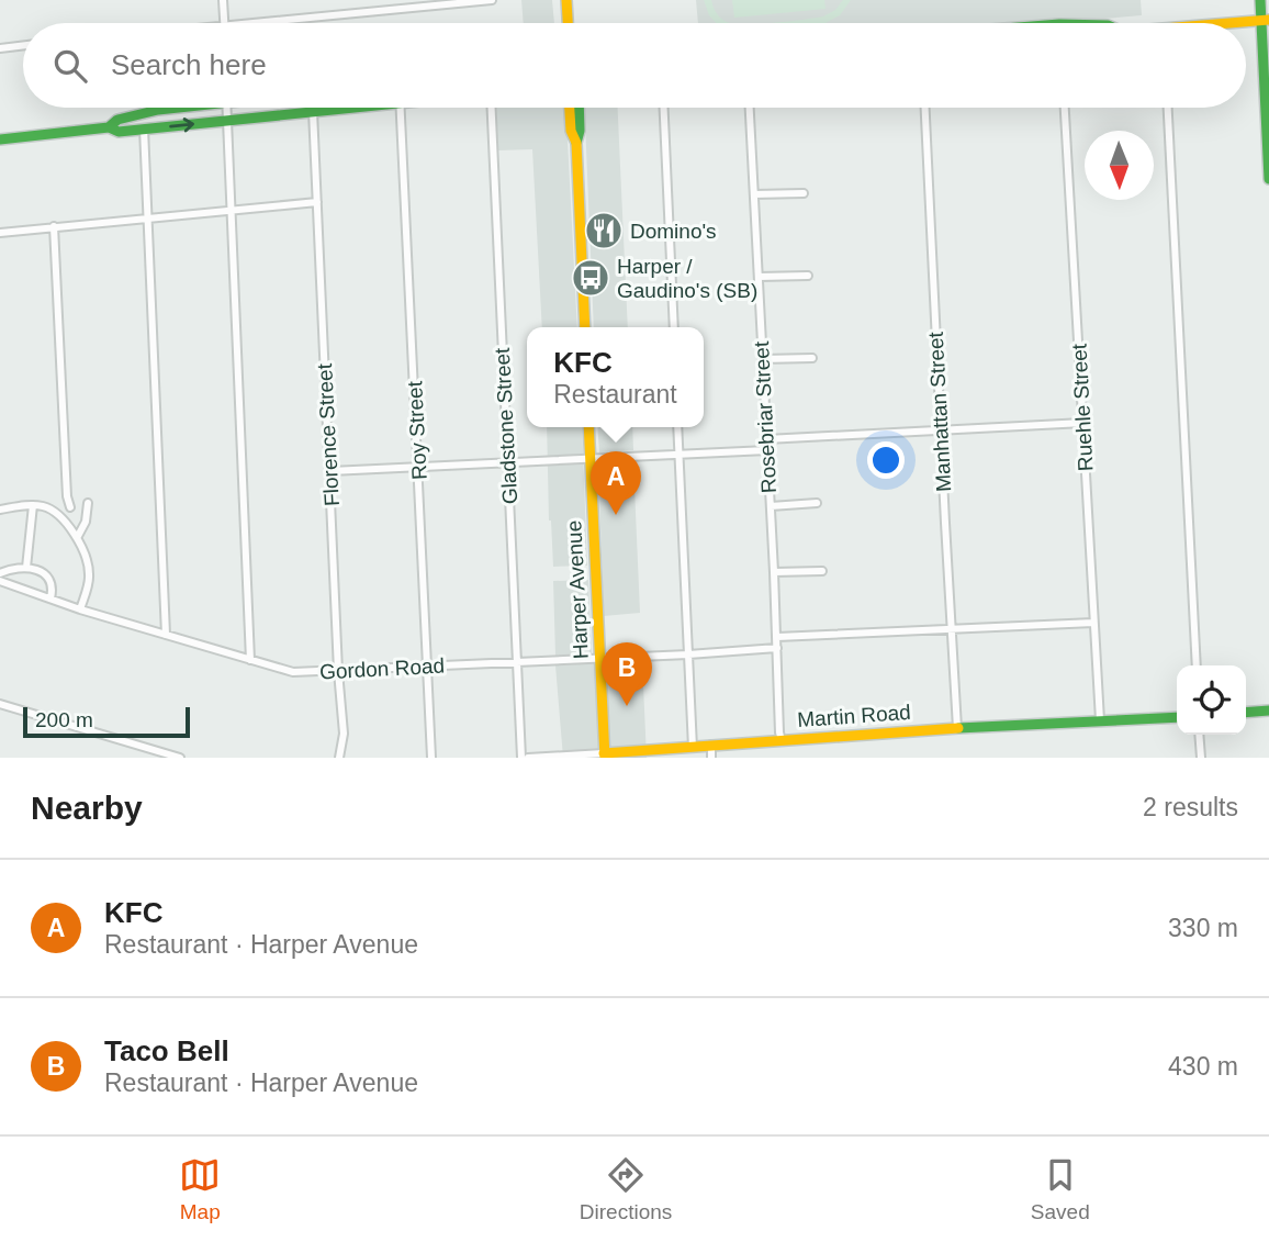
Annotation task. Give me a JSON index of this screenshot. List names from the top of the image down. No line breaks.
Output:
{"streets":{"main road":["Harper Avenue","Martin Road"],"street":["Ruehle Street","Manhattan Street","Rosebriar Street","Gladstone Street","Roy Street","Florence Street","Gordon Road"]},"crossings":[["Ruehle Street","Martin Road"],["Manhattan Street","Martin Road"],["Rosebriar Street","Gordon Road"],["Rosebriar Street","Martin Road"],["Gladstone Street","Gordon Road"],["Roy Street","Gordon Road"],["Florence Street","Gordon Road"],["Harper Avenue","Gordon Road"],["Harper Avenue","Martin Road"]],"places":{"restaurant":["Domino's"],"bus stop":["Harper / Gaudino's (SB)"]},"scale_bar":"200 m","north":"bottom","page":{"search":"Search here","popup":["KFC","Restaurant"],"pins":["A","B"],"scale":"200 m","heading":["Nearby","2 results"],"list":[{"mark":"A","name":"KFC","note":"Restaurant · Harper Avenue","value":"330 m"},{"mark":"B","name":"Taco Bell","note":"Restaurant · Harper Avenue","value":"430 m"}],"nav":["Map","Directions","Saved"]}}
